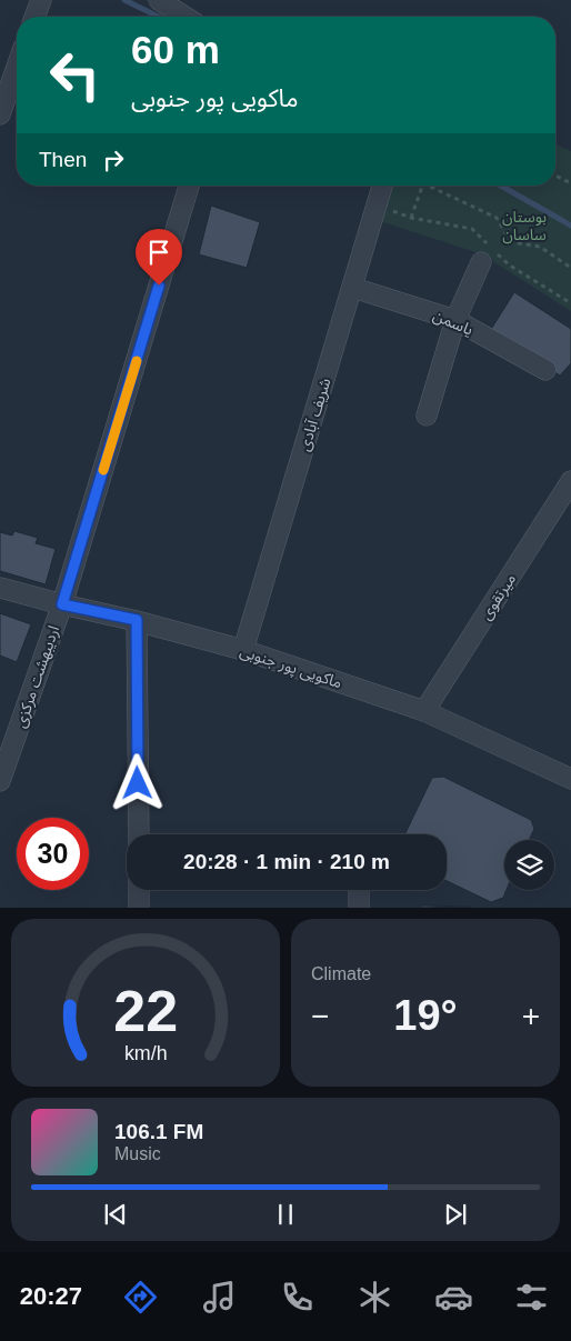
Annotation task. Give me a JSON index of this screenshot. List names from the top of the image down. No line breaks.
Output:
{"streets":{"street":["یاسمن","شریف آبادی","میرتقوی","ماکویی‌ پور جنوبی","اردیبهشت مرکزی"]},"crossings":[["یاسمن","شریف آبادی"],["شریف آبادی","ماکویی‌ پور جنوبی"],["میرتقوی","ماکویی‌ پور جنوبی"],["ماکویی‌ پور جنوبی","اردیبهشت مرکزی"]],"parks":["بوستان ساسان"],"page":{"turn":["60 m","ماکویی‌ پور جنوبی"],"then":"Then","limit":"30","trip":"20:28 · 1 min · 210 m","tile":"Climate","heat":["−","19°","+"],"song":["106.1 FM","Music"],"tabs":"20:27","gauge":["22","km/h"]}}
